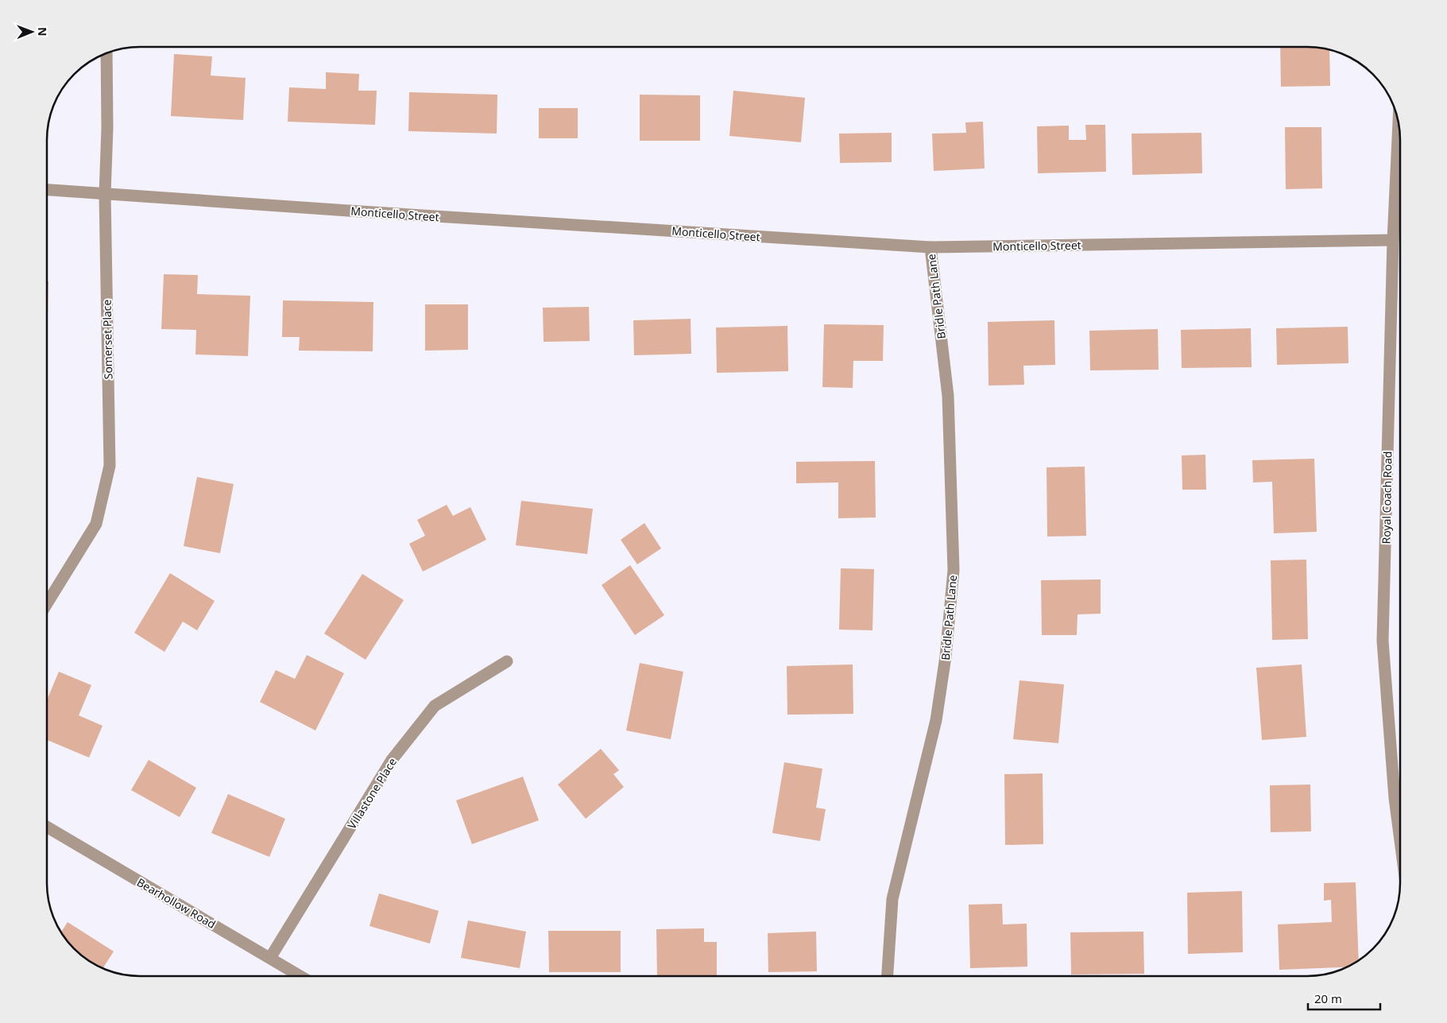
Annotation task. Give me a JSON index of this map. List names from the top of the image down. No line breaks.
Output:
{"streets":{"street":["Monticello Street","Bridle Path Lane","Somerset Place","Royal Coach Road","Villastone Place","Bearhollow Road"]},"crossings":[["Monticello Street","Bridle Path Lane"],["Monticello Street","Somerset Place"],["Monticello Street","Royal Coach Road"],["Villastone Place","Bearhollow Road"]],"scale_bar":"20 m","north":"right"}
